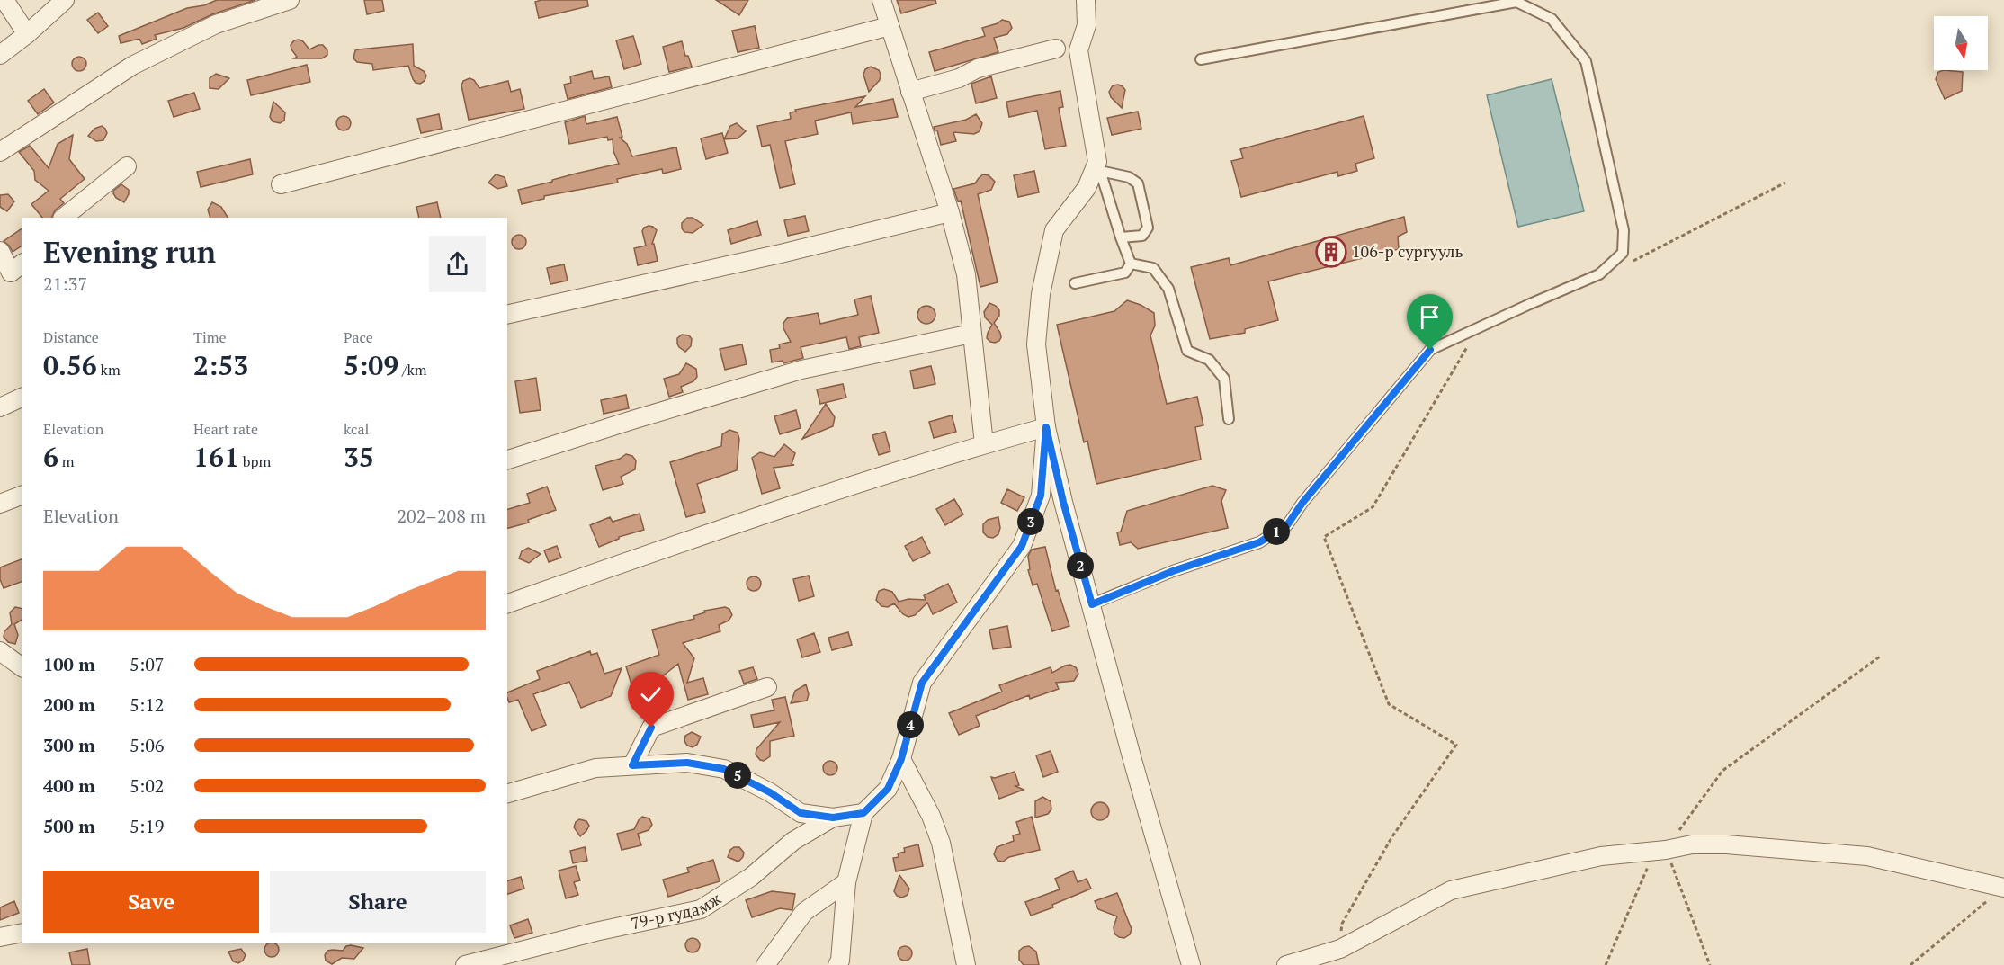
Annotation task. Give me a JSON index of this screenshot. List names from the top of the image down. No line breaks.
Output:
{"streets":{"street":["79-р гудамж"]},"places":{"building":["106-р сургууль"]},"north":"bottom","page":{"heading":["Evening run","21:37"],"stats":[["Distance","0.56 km"],["Time","2:53"],["Pace","5:09 /km"],["Elevation","6 m"],["Heart rate","161 bpm"],["kcal","35"]],"chart":["Elevation","202–208 m"],"pins":["3","1","2","4","5"],"list":[{"name":"100 m","note":"5:07"},{"name":"200 m","note":"5:12"},{"name":"300 m","note":"5:06"},{"name":"400 m","note":"5:02"},{"name":"500 m","note":"5:19"}],"buttons":["Save","Share"]}}
